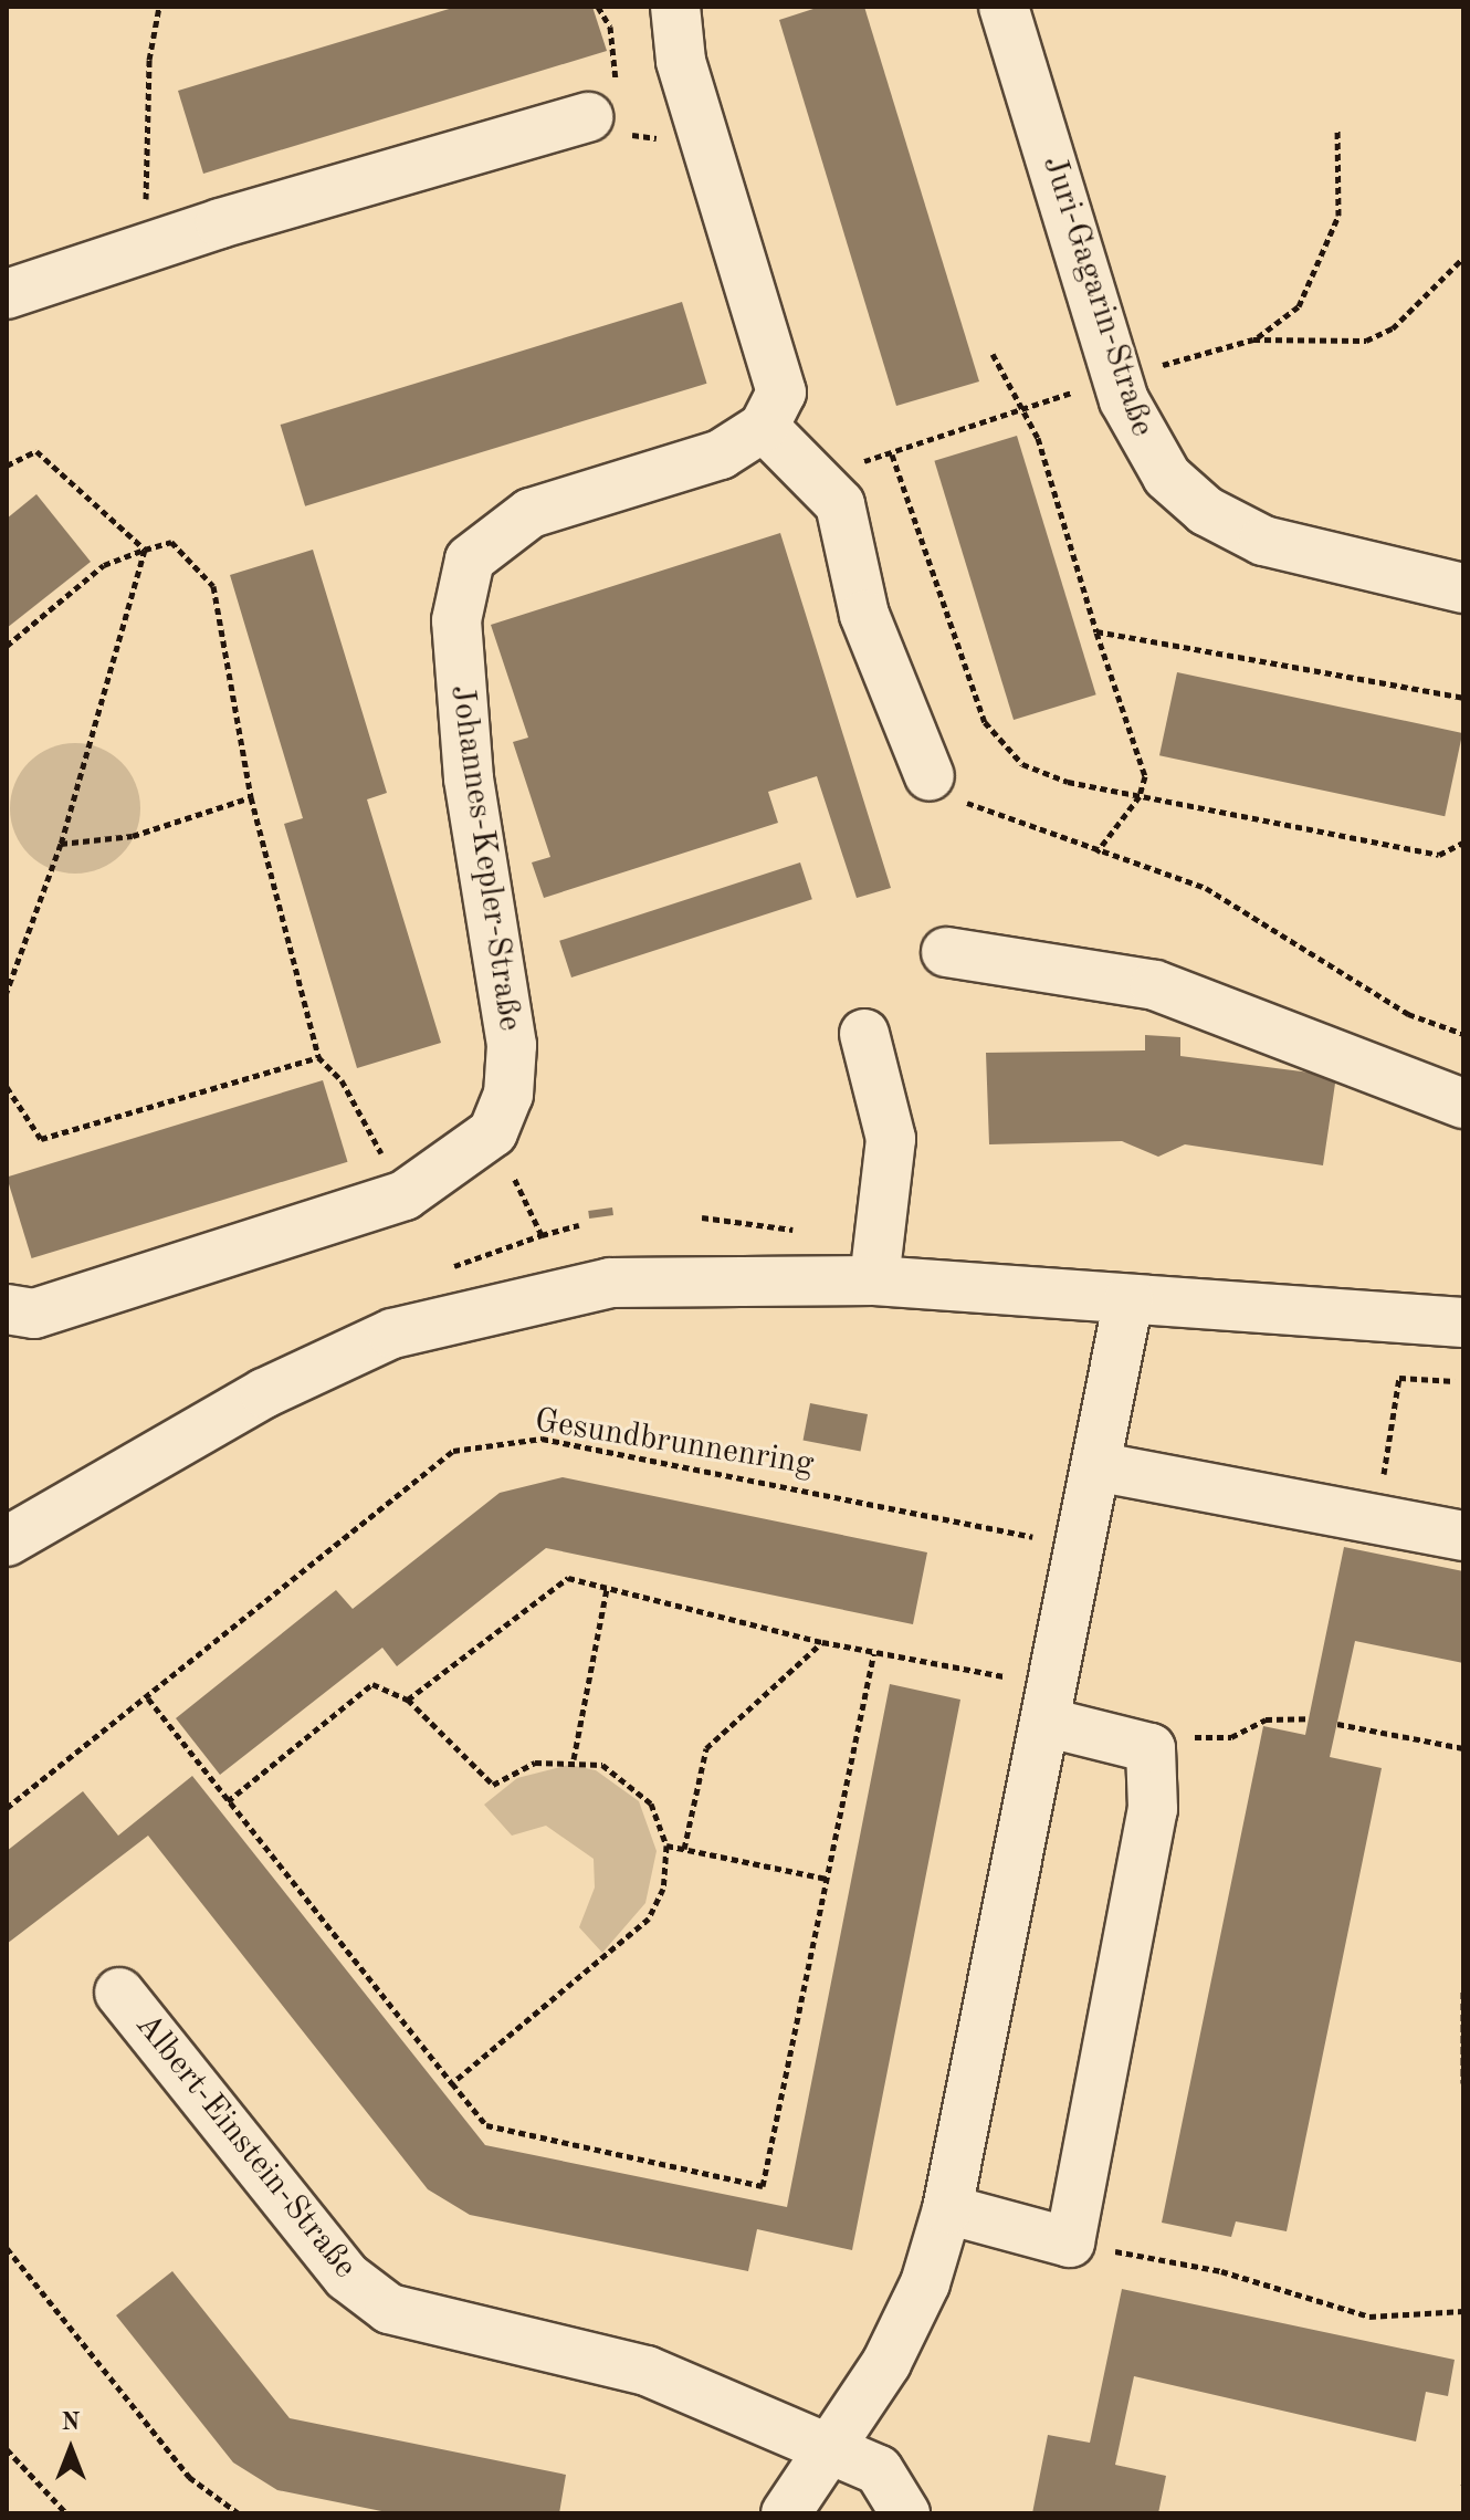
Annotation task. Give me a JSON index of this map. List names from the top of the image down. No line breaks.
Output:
{"streets":{"street":["Juri-Gagarin-Straße","Johannes-Kepler-Straße","Albert-Einstein-Straße"],"path":["Gesundbrunnenring"]},"north":"top"}
